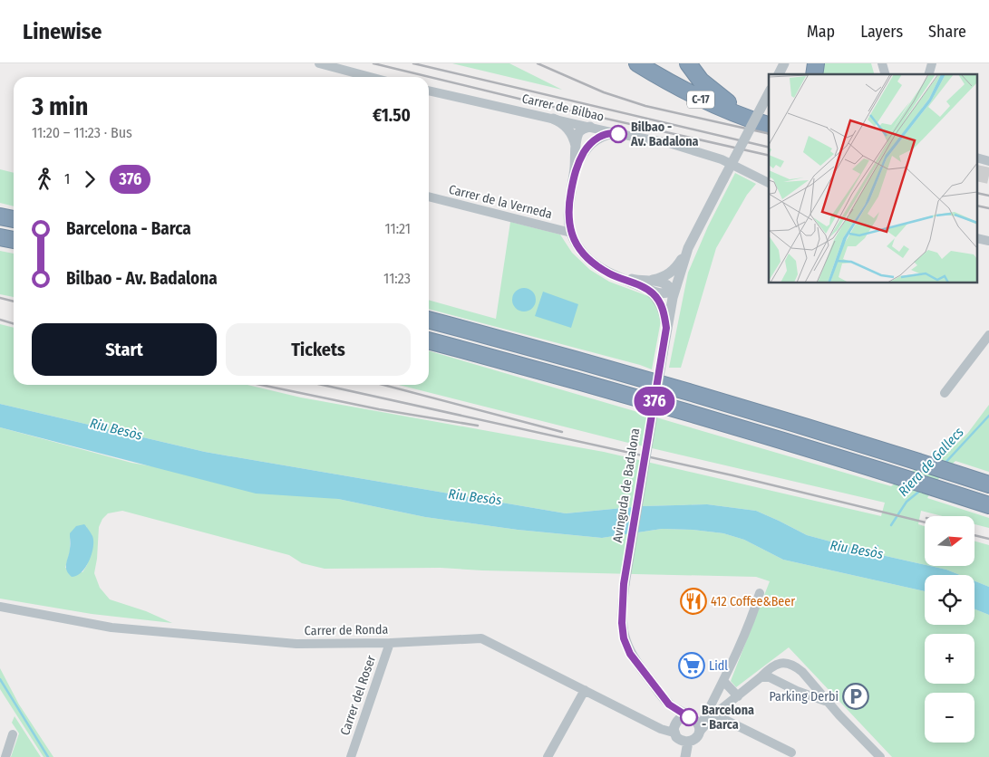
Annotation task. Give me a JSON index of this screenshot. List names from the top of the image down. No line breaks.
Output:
{"streets":{"highway":["C-17"],"street":["Carrer de Bilbao","Carrer de la Verneda","Avinguda de Badalona","Carrer de Ronda","Carrer del Roser"]},"crossings":[["Avinguda de Badalona","Carrer de Ronda"],["Carrer de Ronda","Carrer del Roser"]],"water":["Riu Besòs","Riera de Gallecs"],"places":{"other":["Bilbao - Av. Badalona","Barcelona - Barca"],"restaurant":["412 Coffee&Beer"],"supermarket":["Lidl"],"parking":["Parking Derbi"]},"lines":["bus line 376"],"north":"right","page":{"header":"Linewise","nav":["Map","Layers","Share"],"on_map":"376","heading":["3 min","11:20 – 11:23 · Bus","€1.50"],"legs":["1","376"],"list":[{"name":"Barcelona - Barca","value":"11:21"},{"name":"Bilbao - Av. Badalona","value":"11:23"}],"buttons":["Start","Tickets"],"map_buttons":["+","−"]}}
